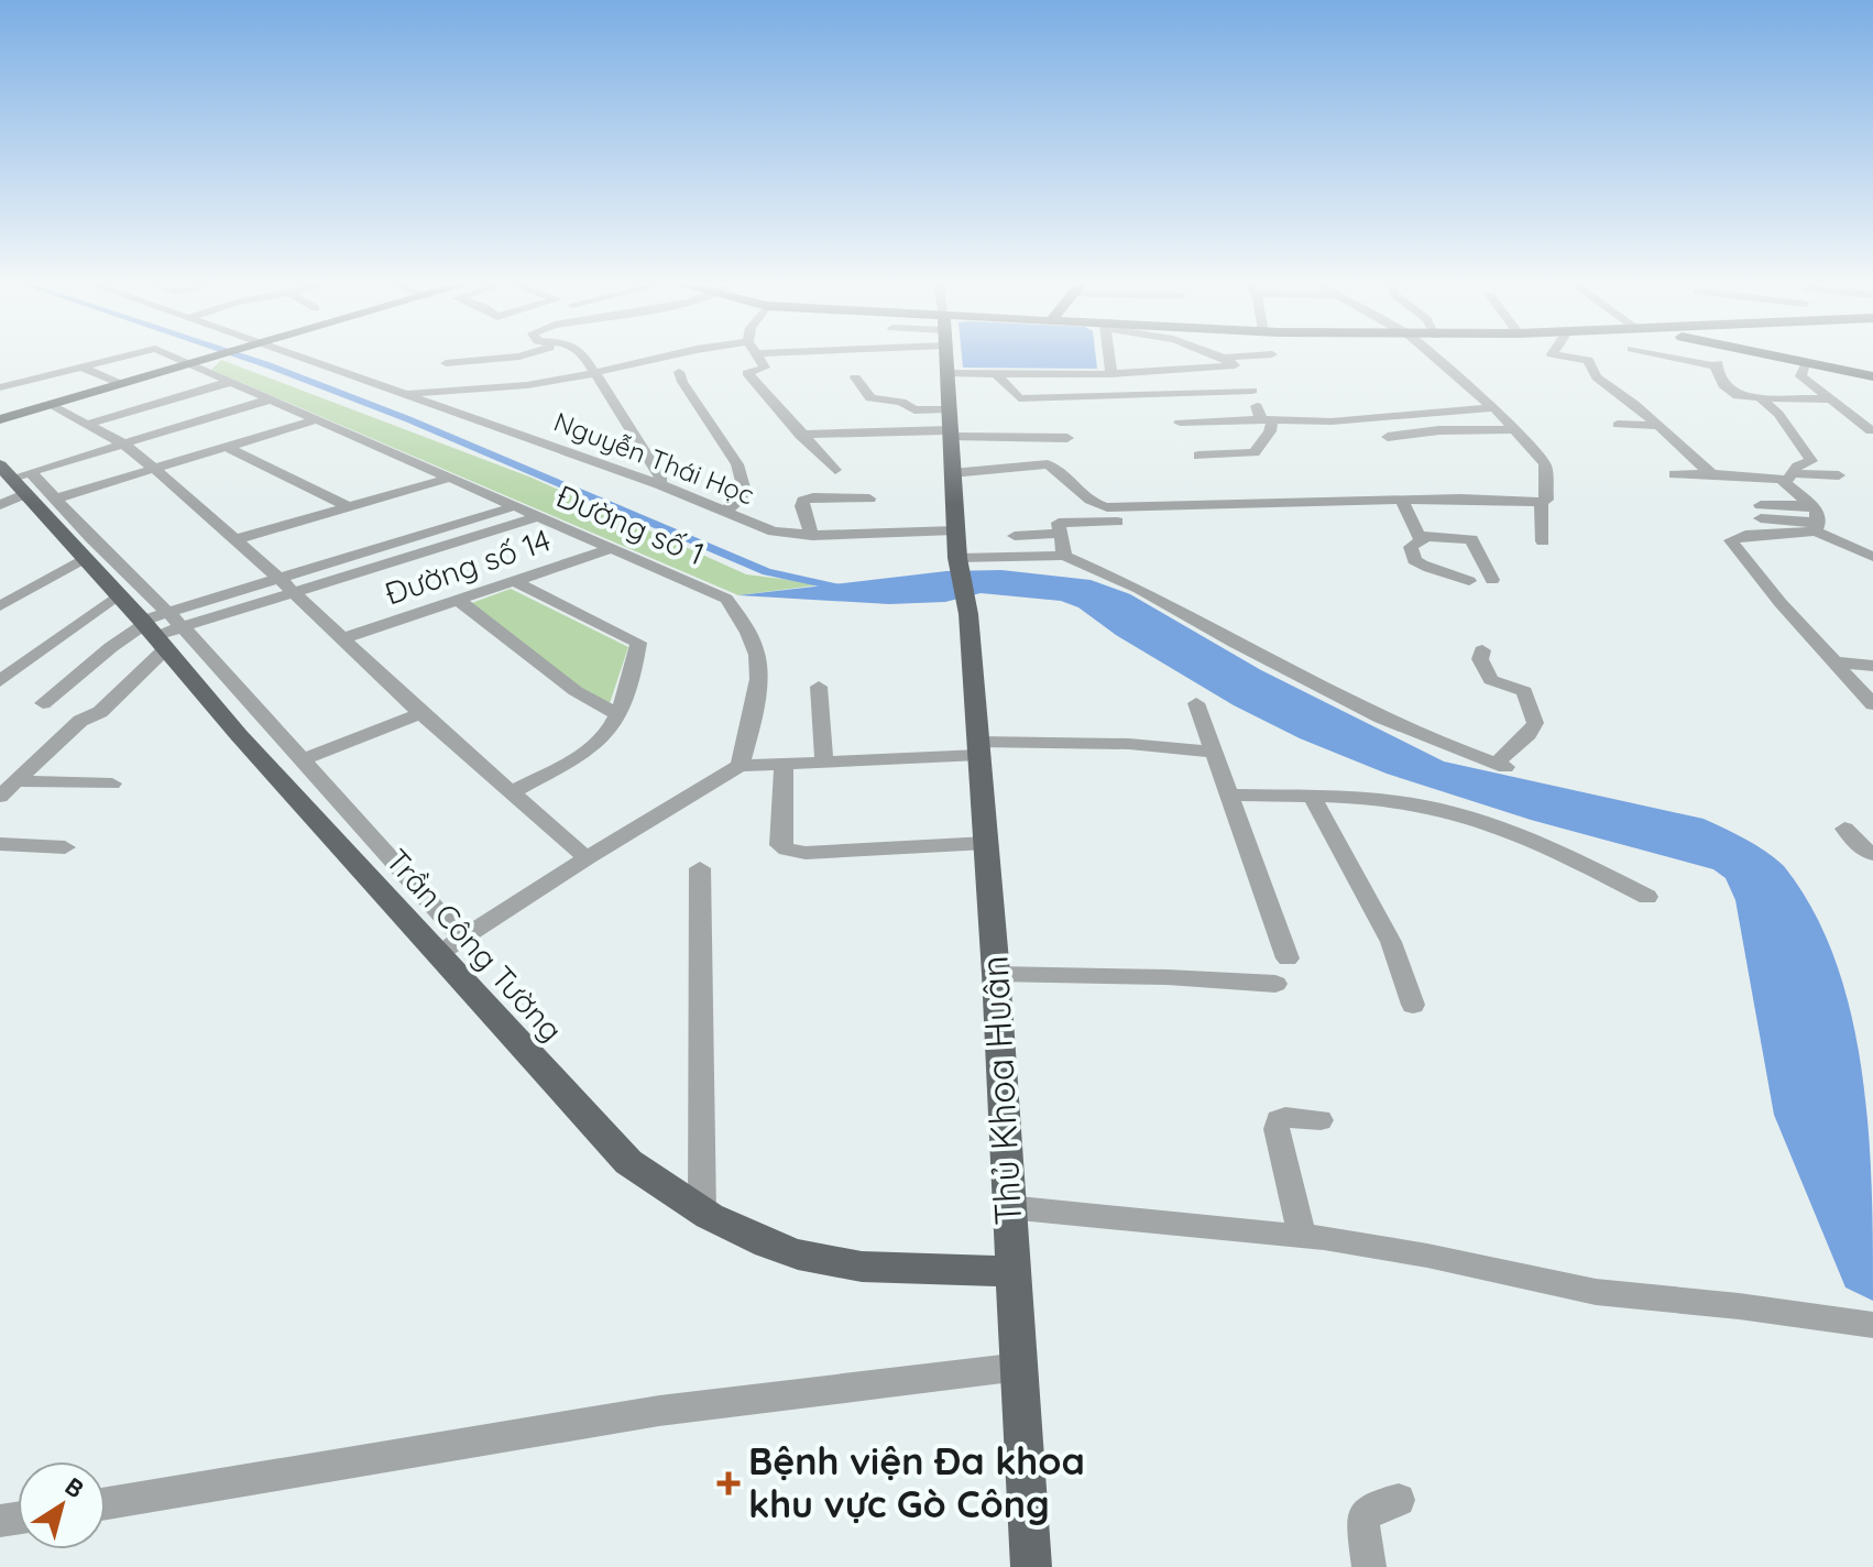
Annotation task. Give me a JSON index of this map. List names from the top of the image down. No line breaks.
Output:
{"streets":{"main road":["Trần Công Tường","Thủ Khoa Huân"],"street":["Nguyễn Thái Học","Đường số 1","Đường số 14"]},"crossings":[["Đường số 1","Đường số 14"],["Trần Công Tường","Thủ Khoa Huân"]],"places":{"health":["Bệnh viện Đa khoa khu vực Gò Công"]},"north":"top right"}
